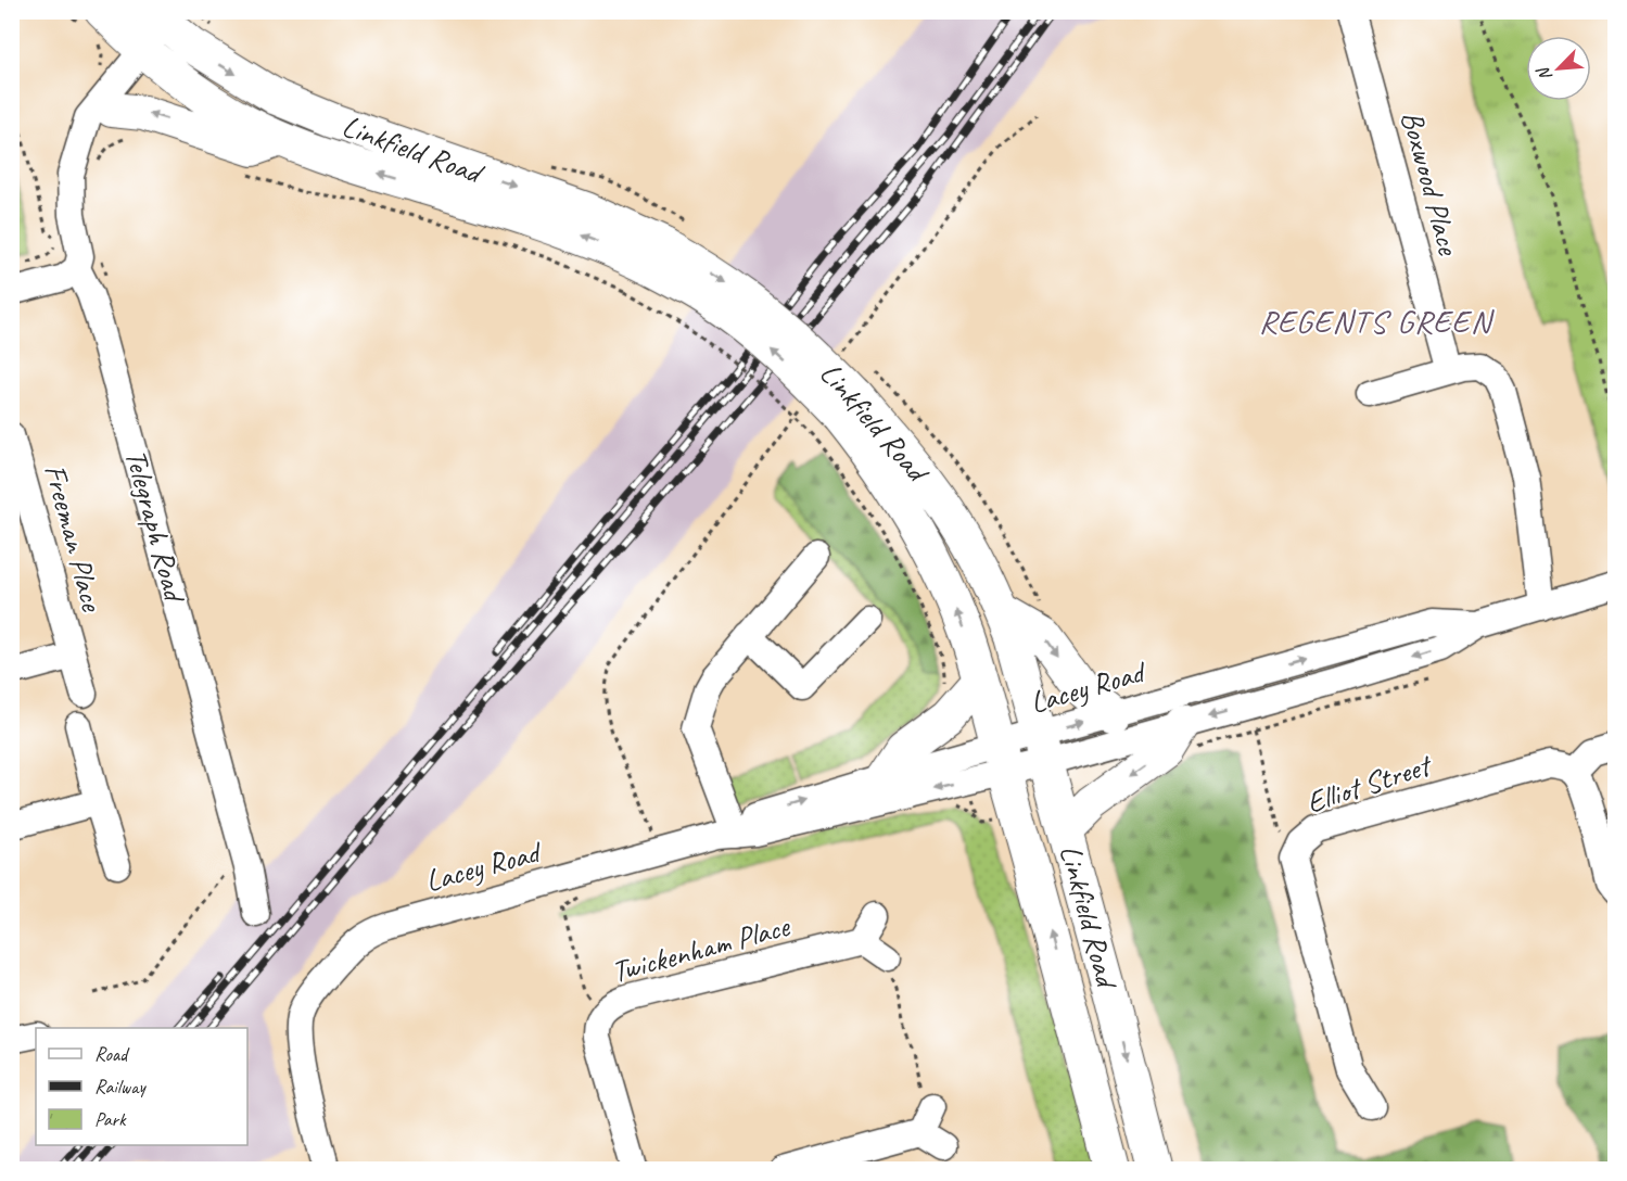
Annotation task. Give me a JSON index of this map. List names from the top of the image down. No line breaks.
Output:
{"streets":{"main road":["Linkfield Road"],"street":["Boxwood Place","Telegraph Road","Freeman Place","Lacey Road","Elliot Street","Twickenham Place"]},"crossings":[["Linkfield Road","Telegraph Road"],["Linkfield Road","Lacey Road"]],"districts":["REGENTS GREEN"],"legend":["Road","Railway","Park"],"north":"bottom left"}
